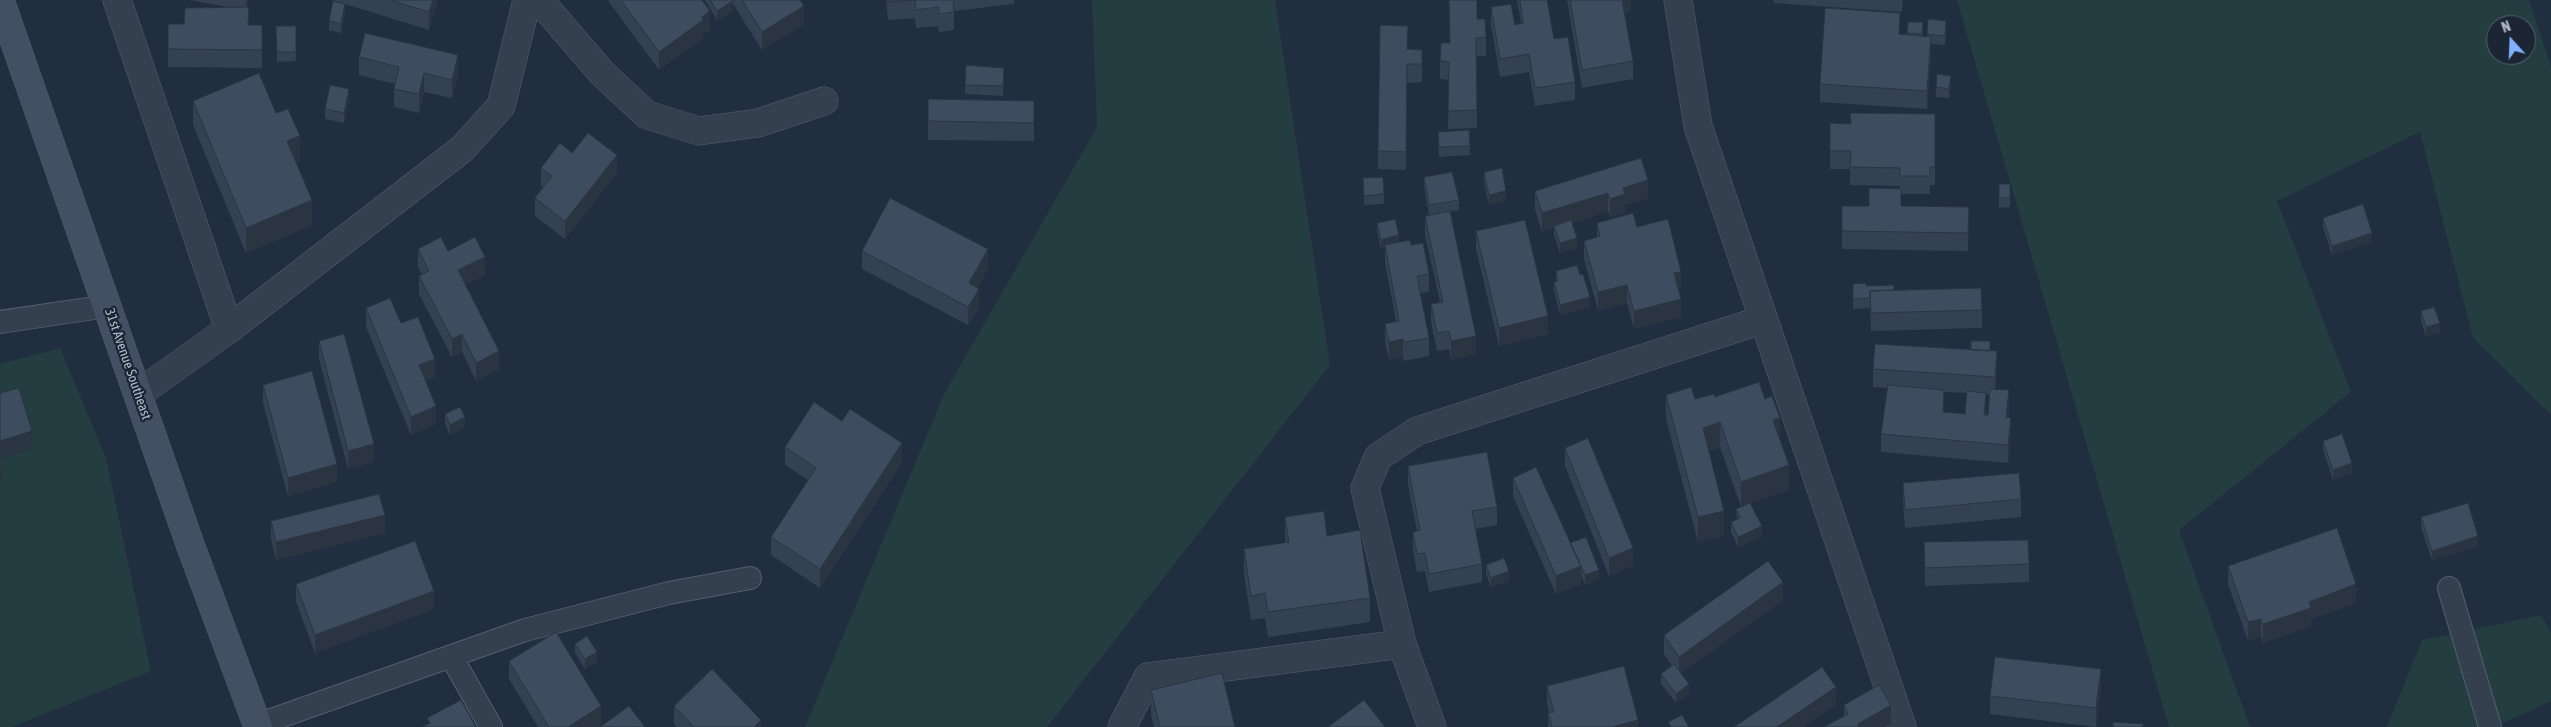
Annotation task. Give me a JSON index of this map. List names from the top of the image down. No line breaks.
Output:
{"streets":{"street":["31st Avenue Southeast"]},"north":"top"}
